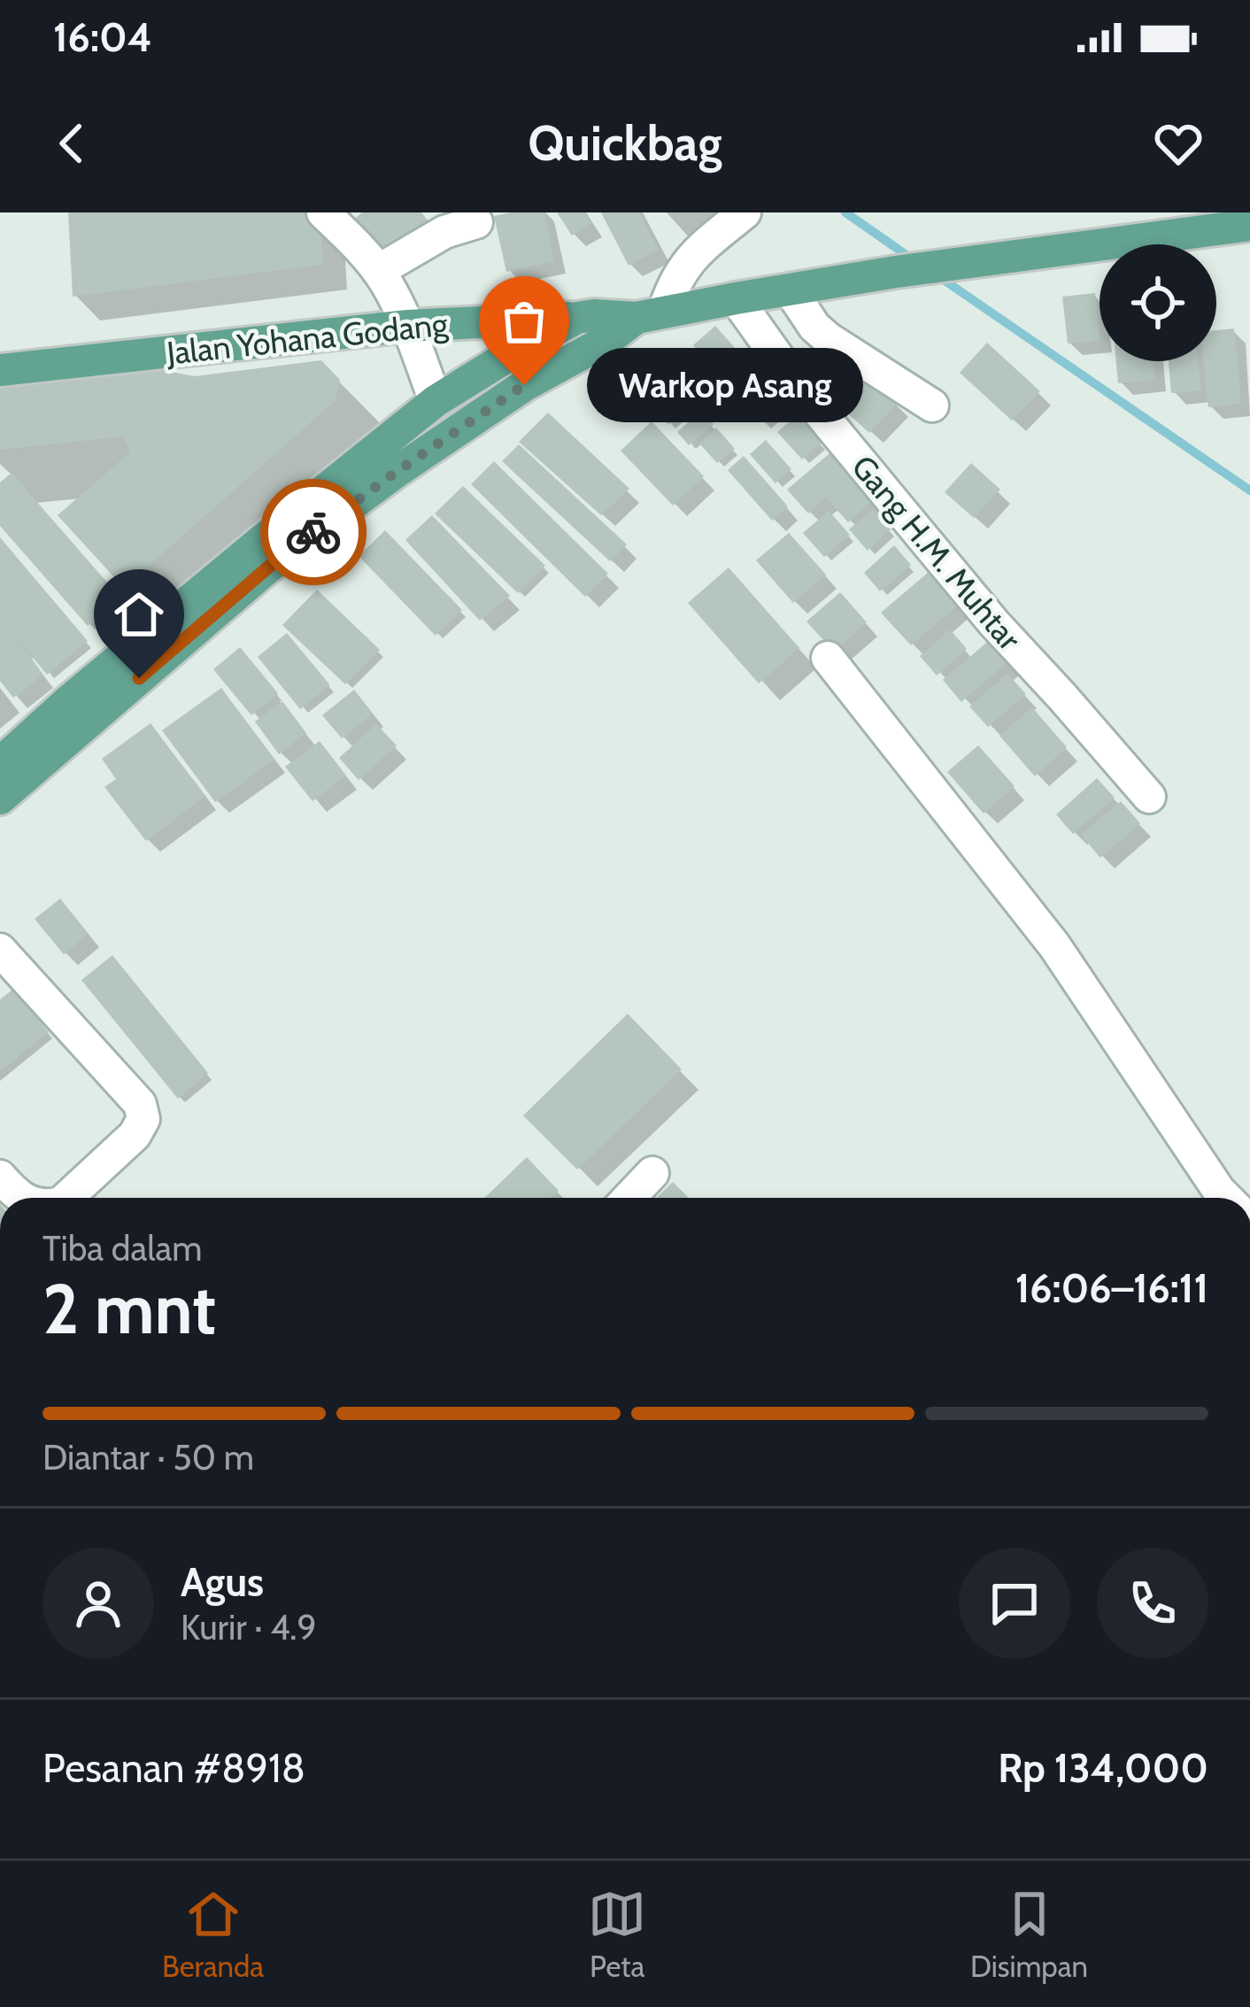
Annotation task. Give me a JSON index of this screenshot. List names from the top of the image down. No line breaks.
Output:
{"streets":{"main road":["Jalan Yohana Godang"],"street":["Gang H.M. Muhtar"]},"crossings":[["Jalan Yohana Godang","Gang H.M. Muhtar"]],"places":["Warkop Asang"],"page":{"status":"16:04","header":"Quickbag","bubble":"Warkop Asang","heading":["2 mnt","Tiba dalam","16:06–16:11"],"panel":["Agus","Kurir · 4.9","Pesanan #8918","Rp 134,000"],"bar":"Diantar · 50 m","tabs":["Beranda","Peta","Disimpan"]}}
